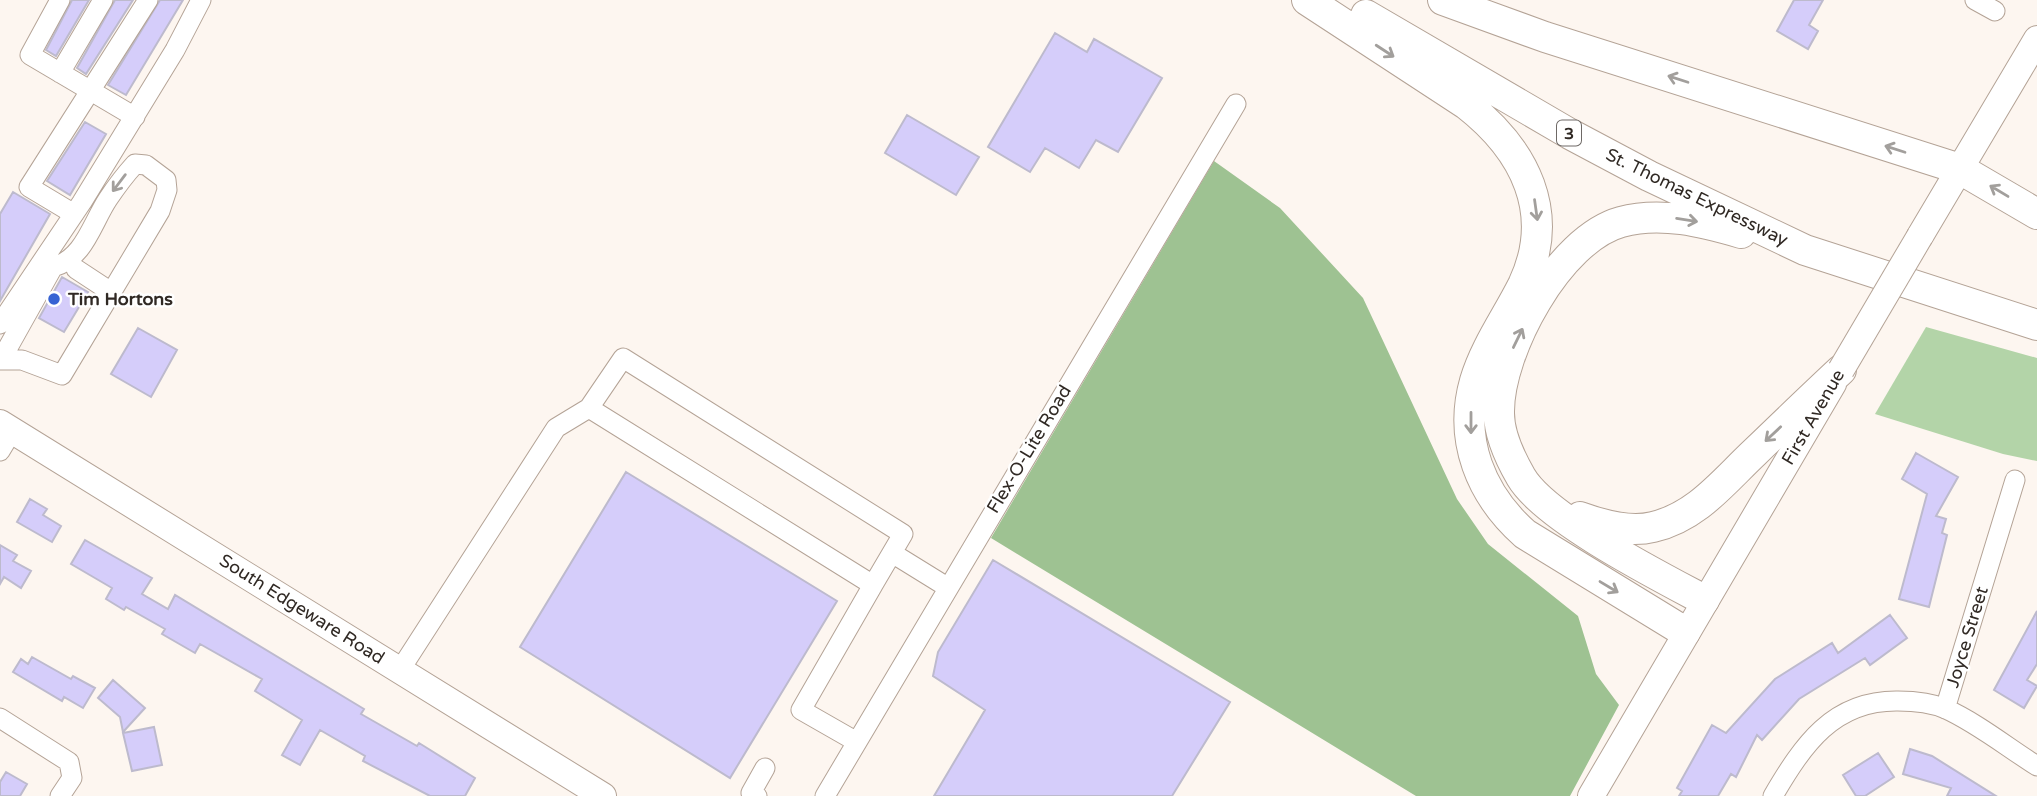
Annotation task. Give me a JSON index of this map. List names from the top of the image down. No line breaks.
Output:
{"streets":{"highway":["3","St. Thomas Expressway"],"main road":["First Avenue","South Edgeware Road"],"street":["Flex-O-Lite Road","Joyce Street"]},"places":["Tim Hortons"]}
